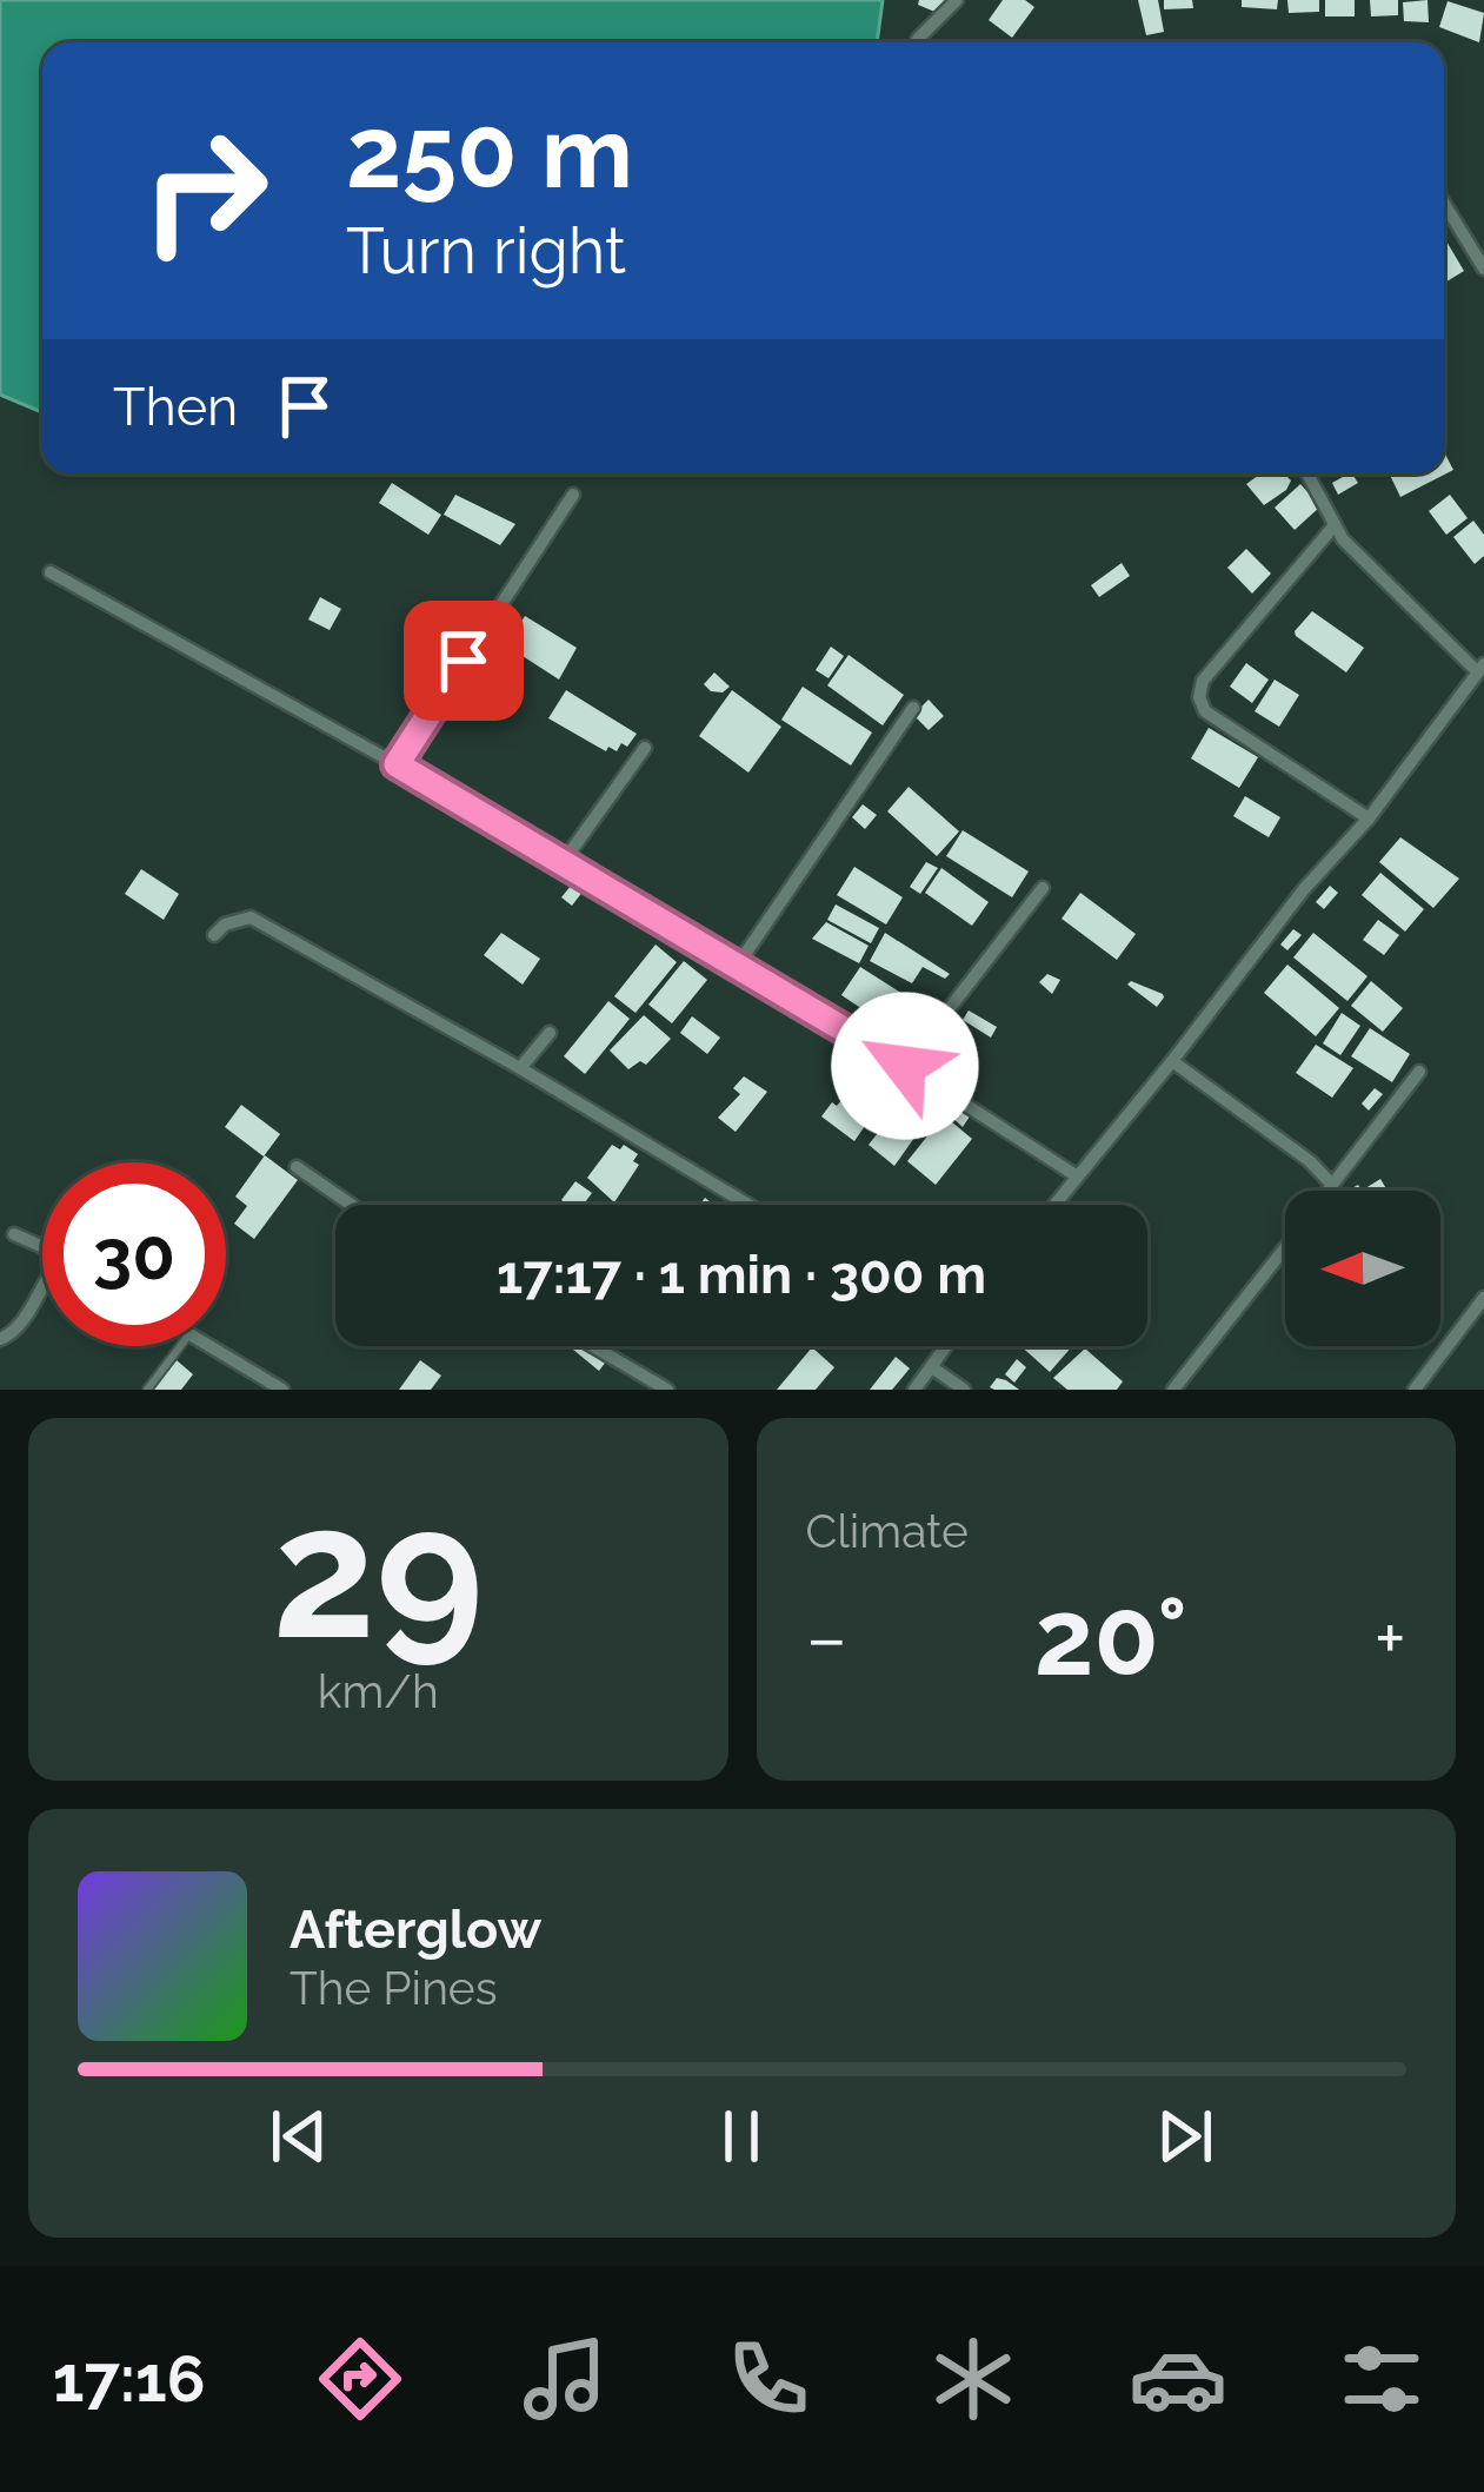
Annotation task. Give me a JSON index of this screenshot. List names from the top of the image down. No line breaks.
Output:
{"north":"left","page":{"turn":["250 m","Turn right"],"then":"Then","limit":"30","trip":"17:17 · 1 min · 300 m","tile":[["29","km/h"],"Climate"],"heat":["−","20°","+"],"song":["Afterglow","The Pines"],"tabs":"17:16"}}
